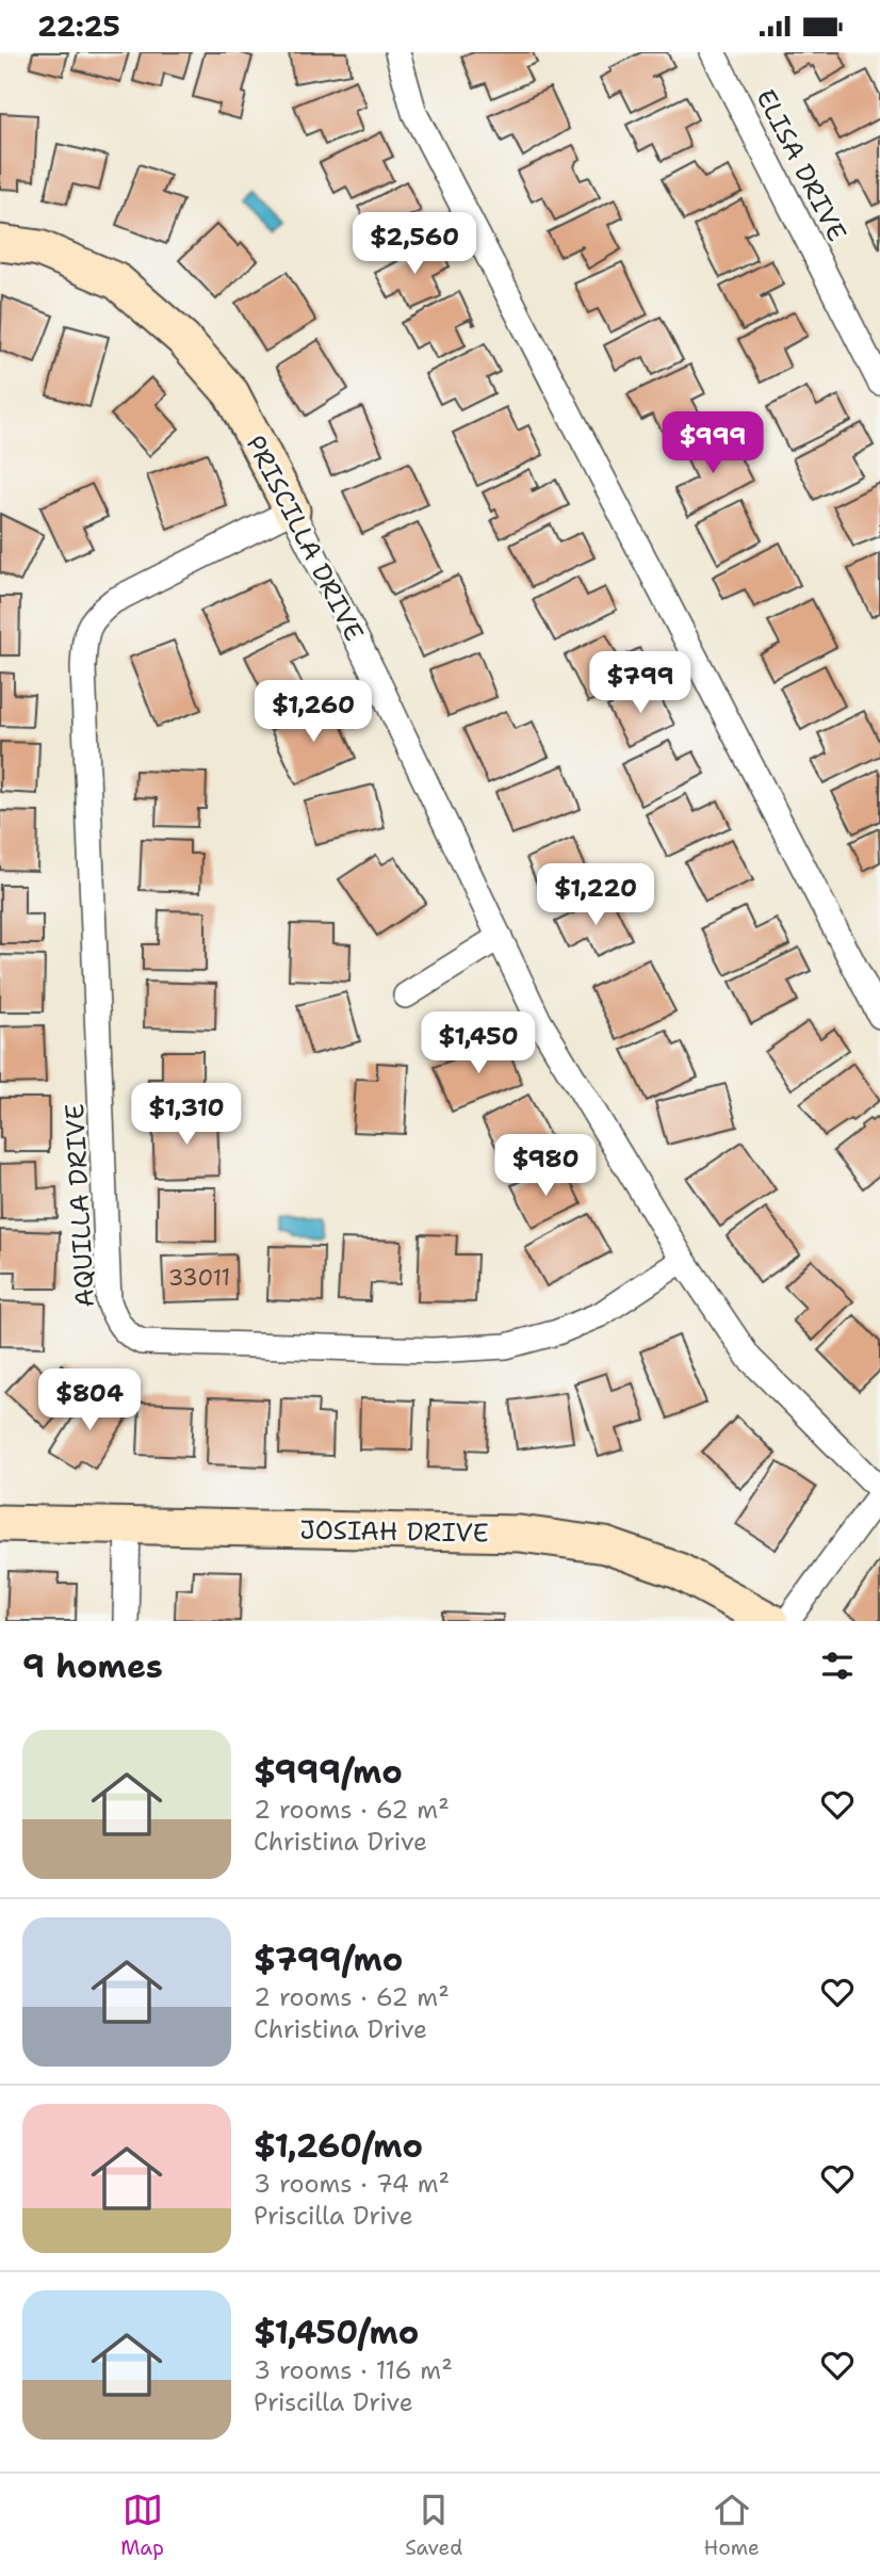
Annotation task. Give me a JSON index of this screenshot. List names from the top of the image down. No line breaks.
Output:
{"streets":{"street":["ELISA DRIVE","PRISCILLA DRIVE","AQUILLA DRIVE","JOSIAH DRIVE"]},"crossings":[["PRISCILLA DRIVE","AQUILLA DRIVE"]],"house_numbers":["33011"],"page":{"status":"22:25","price":["$2,560","$999","$799","$1,260","$1,220","$1,450","$1,310","$980","$804"],"heading":"9 homes","list":[{"name":"$999/mo","note":"2 rooms · 62 m² · Christina Drive"},{"name":"$799/mo","note":"2 rooms · 62 m² · Christina Drive"},{"name":"$1,260/mo","note":"3 rooms · 74 m² · Priscilla Drive"},{"name":"$1,450/mo","note":"3 rooms · 116 m² · Priscilla Drive"}],"tabs":["Map","Saved","Home"]}}
